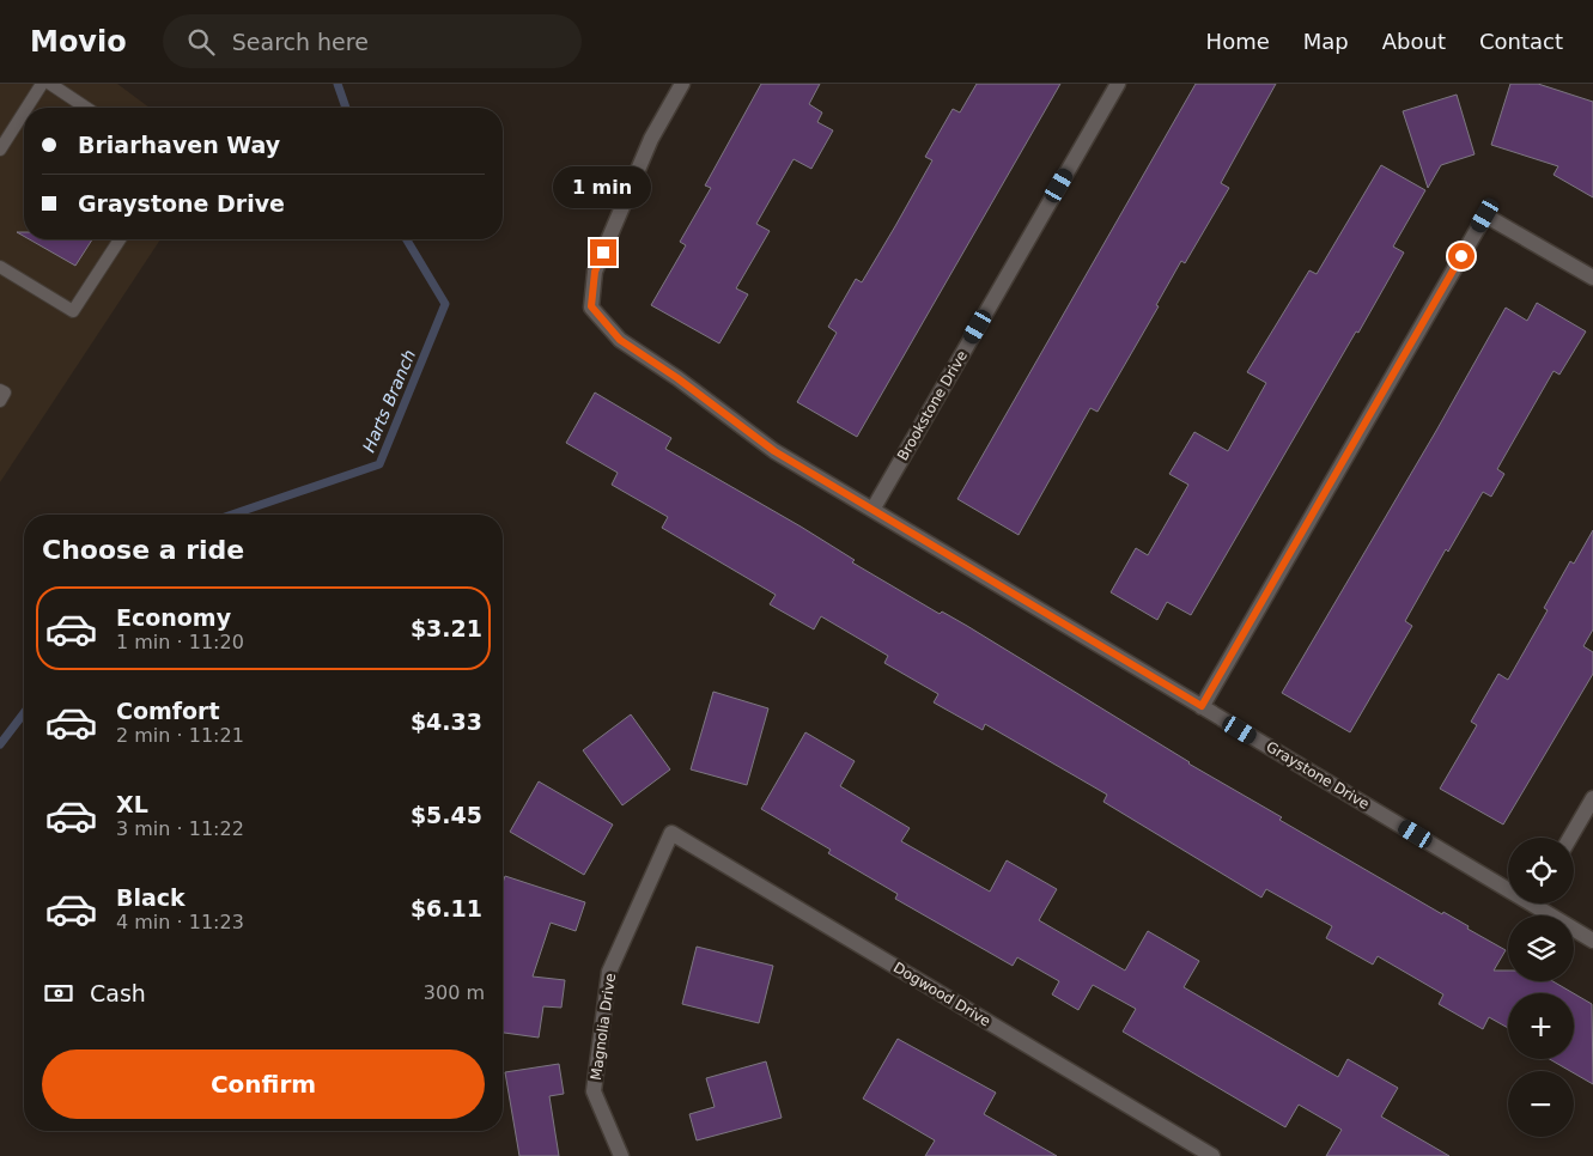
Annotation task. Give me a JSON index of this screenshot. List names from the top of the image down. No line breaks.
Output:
{"streets":{"street":["Brookstone Drive","Graystone Drive","Dogwood Drive","Magnolia Drive"]},"crossings":[["Brookstone Drive","Graystone Drive"],["Dogwood Drive","Magnolia Drive"]],"water":["Harts Branch"],"page":{"header":"Movio","search":"Search here","nav":["Home","Map","About","Contact"],"banner":["Briarhaven Way","Graystone Drive"],"bubble":"1 min","heading":"Choose a ride","list":[{"name":"Economy","note":"1 min · 11:20","value":"$3.21"},{"name":"Comfort","note":"2 min · 11:21","value":"$4.33"},{"name":"XL","note":"3 min · 11:22","value":"$5.45"},{"name":"Black","note":"4 min · 11:23","value":"$6.11"}],"map_buttons":["+","−"],"pay":["Cash","300 m"],"buttons":"Confirm"}}
